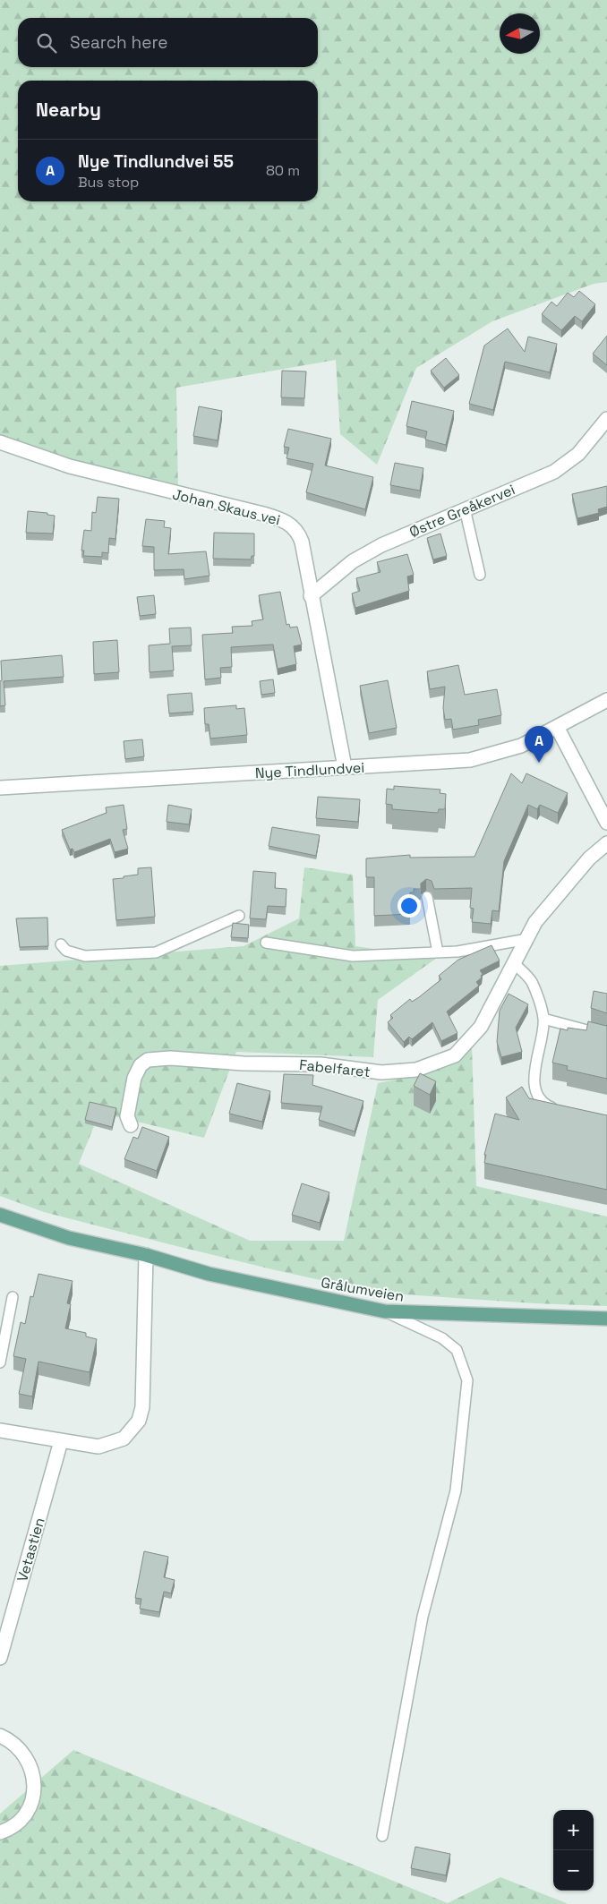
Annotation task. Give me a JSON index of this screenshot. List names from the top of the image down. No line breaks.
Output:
{"streets":{"main road":["Grålumveien"],"street":["Johan Skaus vei","Østre Greåkervei","Nye Tindlundvei","Fabelfaret","Vetastien"]},"crossings":[["Johan Skaus vei","Østre Greåkervei"],["Johan Skaus vei","Nye Tindlundvei"]],"north":"left","page":{"search":"Search here","heading":"Nearby","list":[{"mark":"A","name":"Nye Tindlundvei 55","note":"Bus stop","value":"80 m"}],"pins":"A","map_buttons":["+","−"]}}
